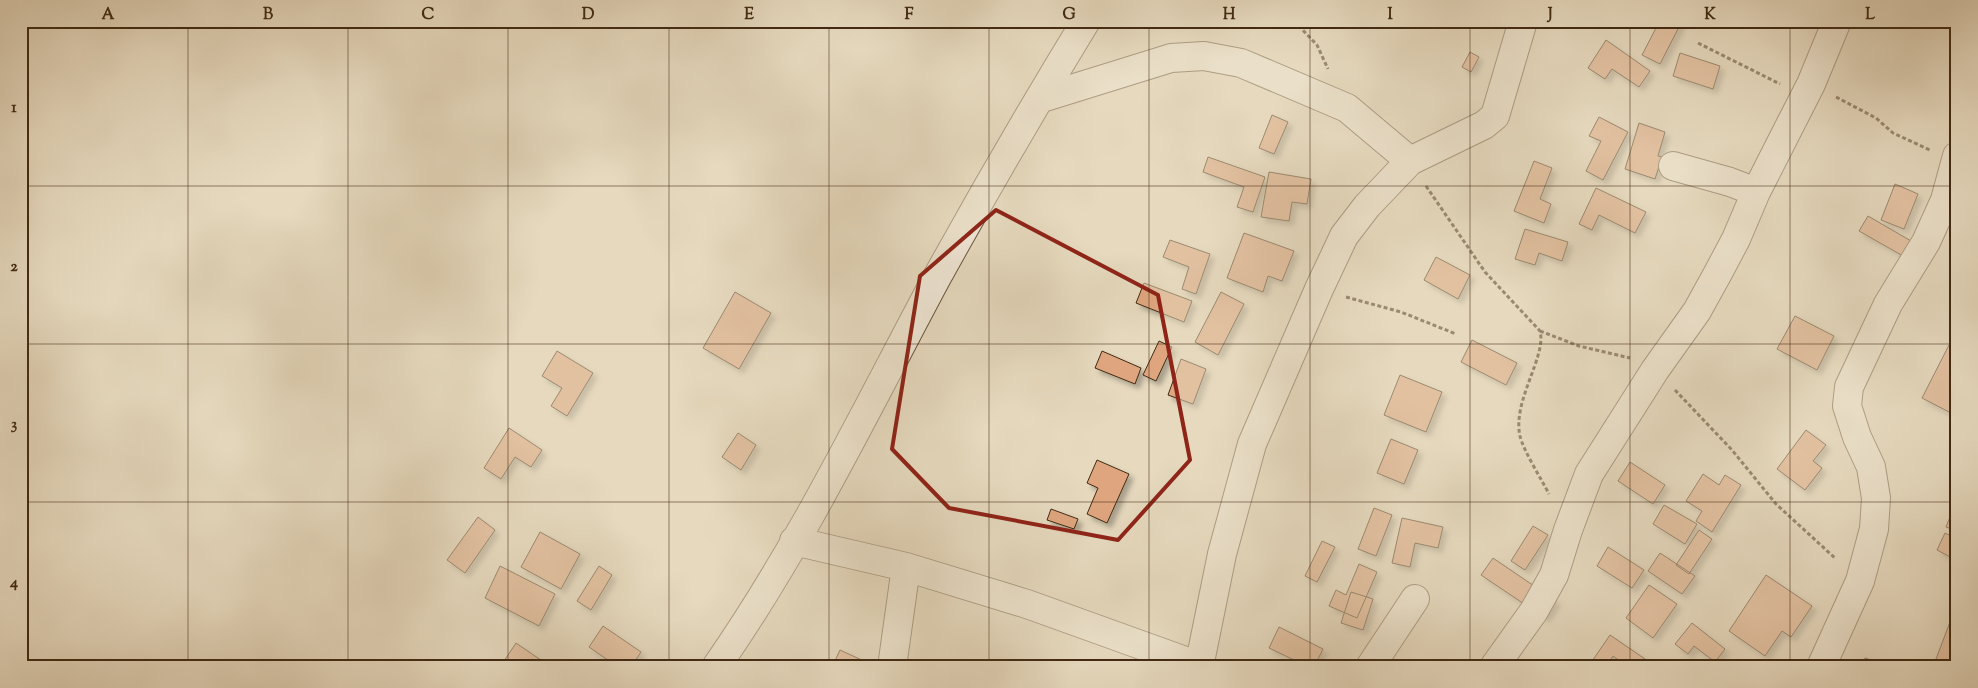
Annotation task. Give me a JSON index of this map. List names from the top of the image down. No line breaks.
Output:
{"grid":{"columns":["A","B","C","D","E","F","G","H","I","J","K","L"],"rows":["1","2","3","4"]}}
